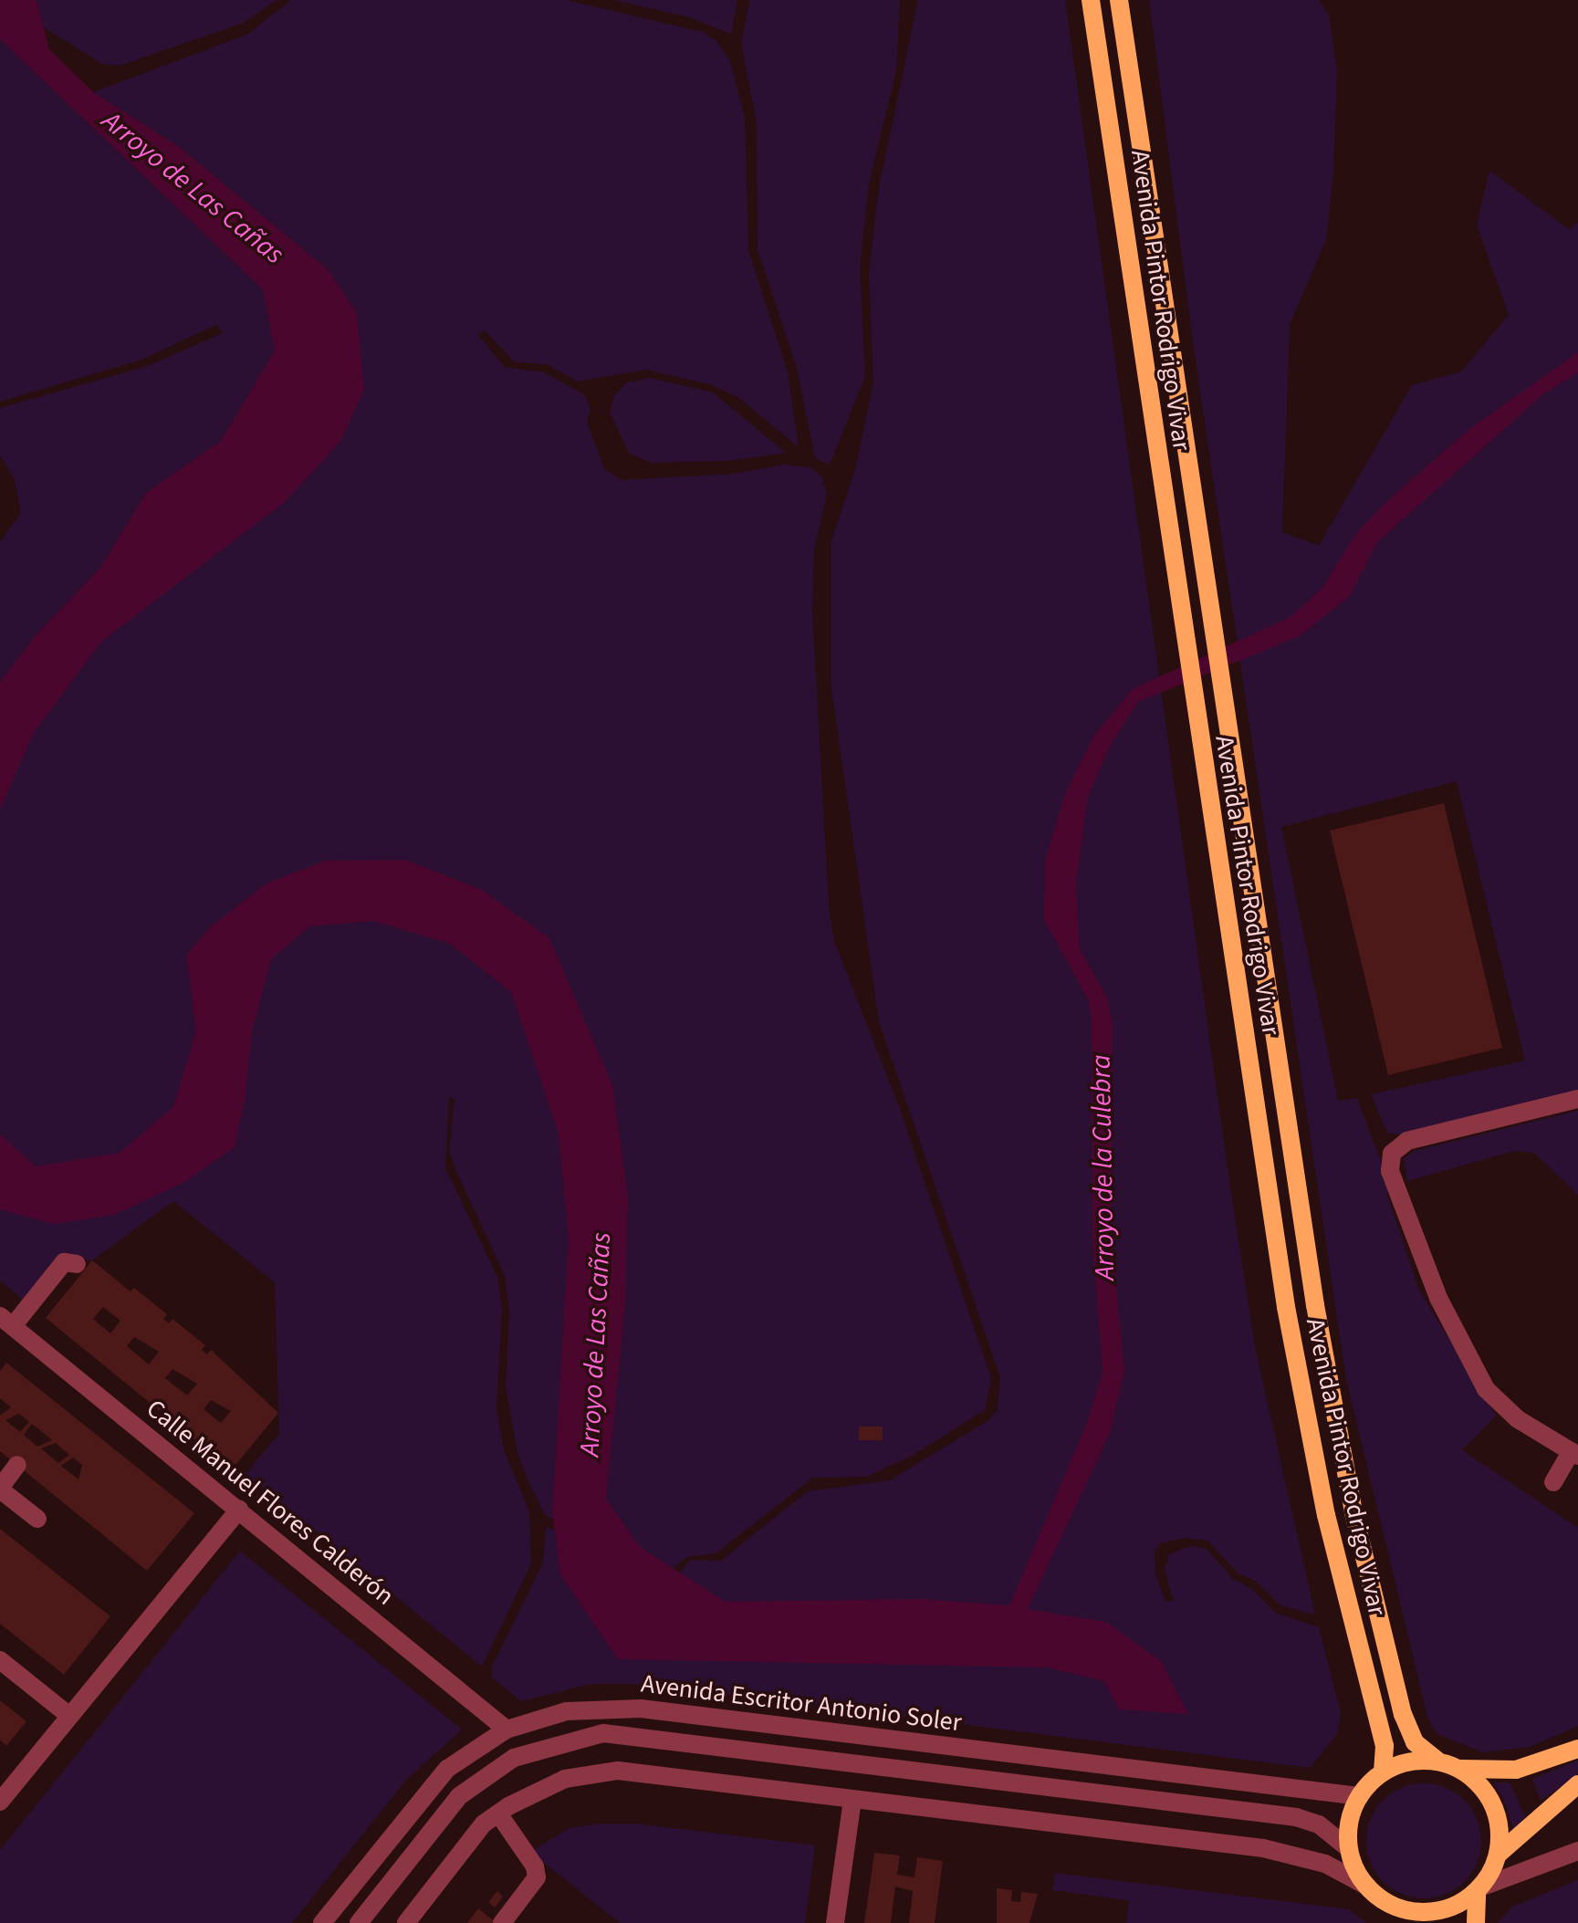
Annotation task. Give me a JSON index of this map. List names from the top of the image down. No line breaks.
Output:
{"streets":{"main road":["Avenida Pintor Rodrigo Vivar"],"street":["Calle Manuel Flores Calderón","Avenida Escritor Antonio Soler"]},"crossings":[["Avenida Pintor Rodrigo Vivar","Avenida Escritor Antonio Soler"],["Calle Manuel Flores Calderón","Avenida Escritor Antonio Soler"]],"water":["Arroyo de Las Cañas","Arroyo de la Culebra"]}
